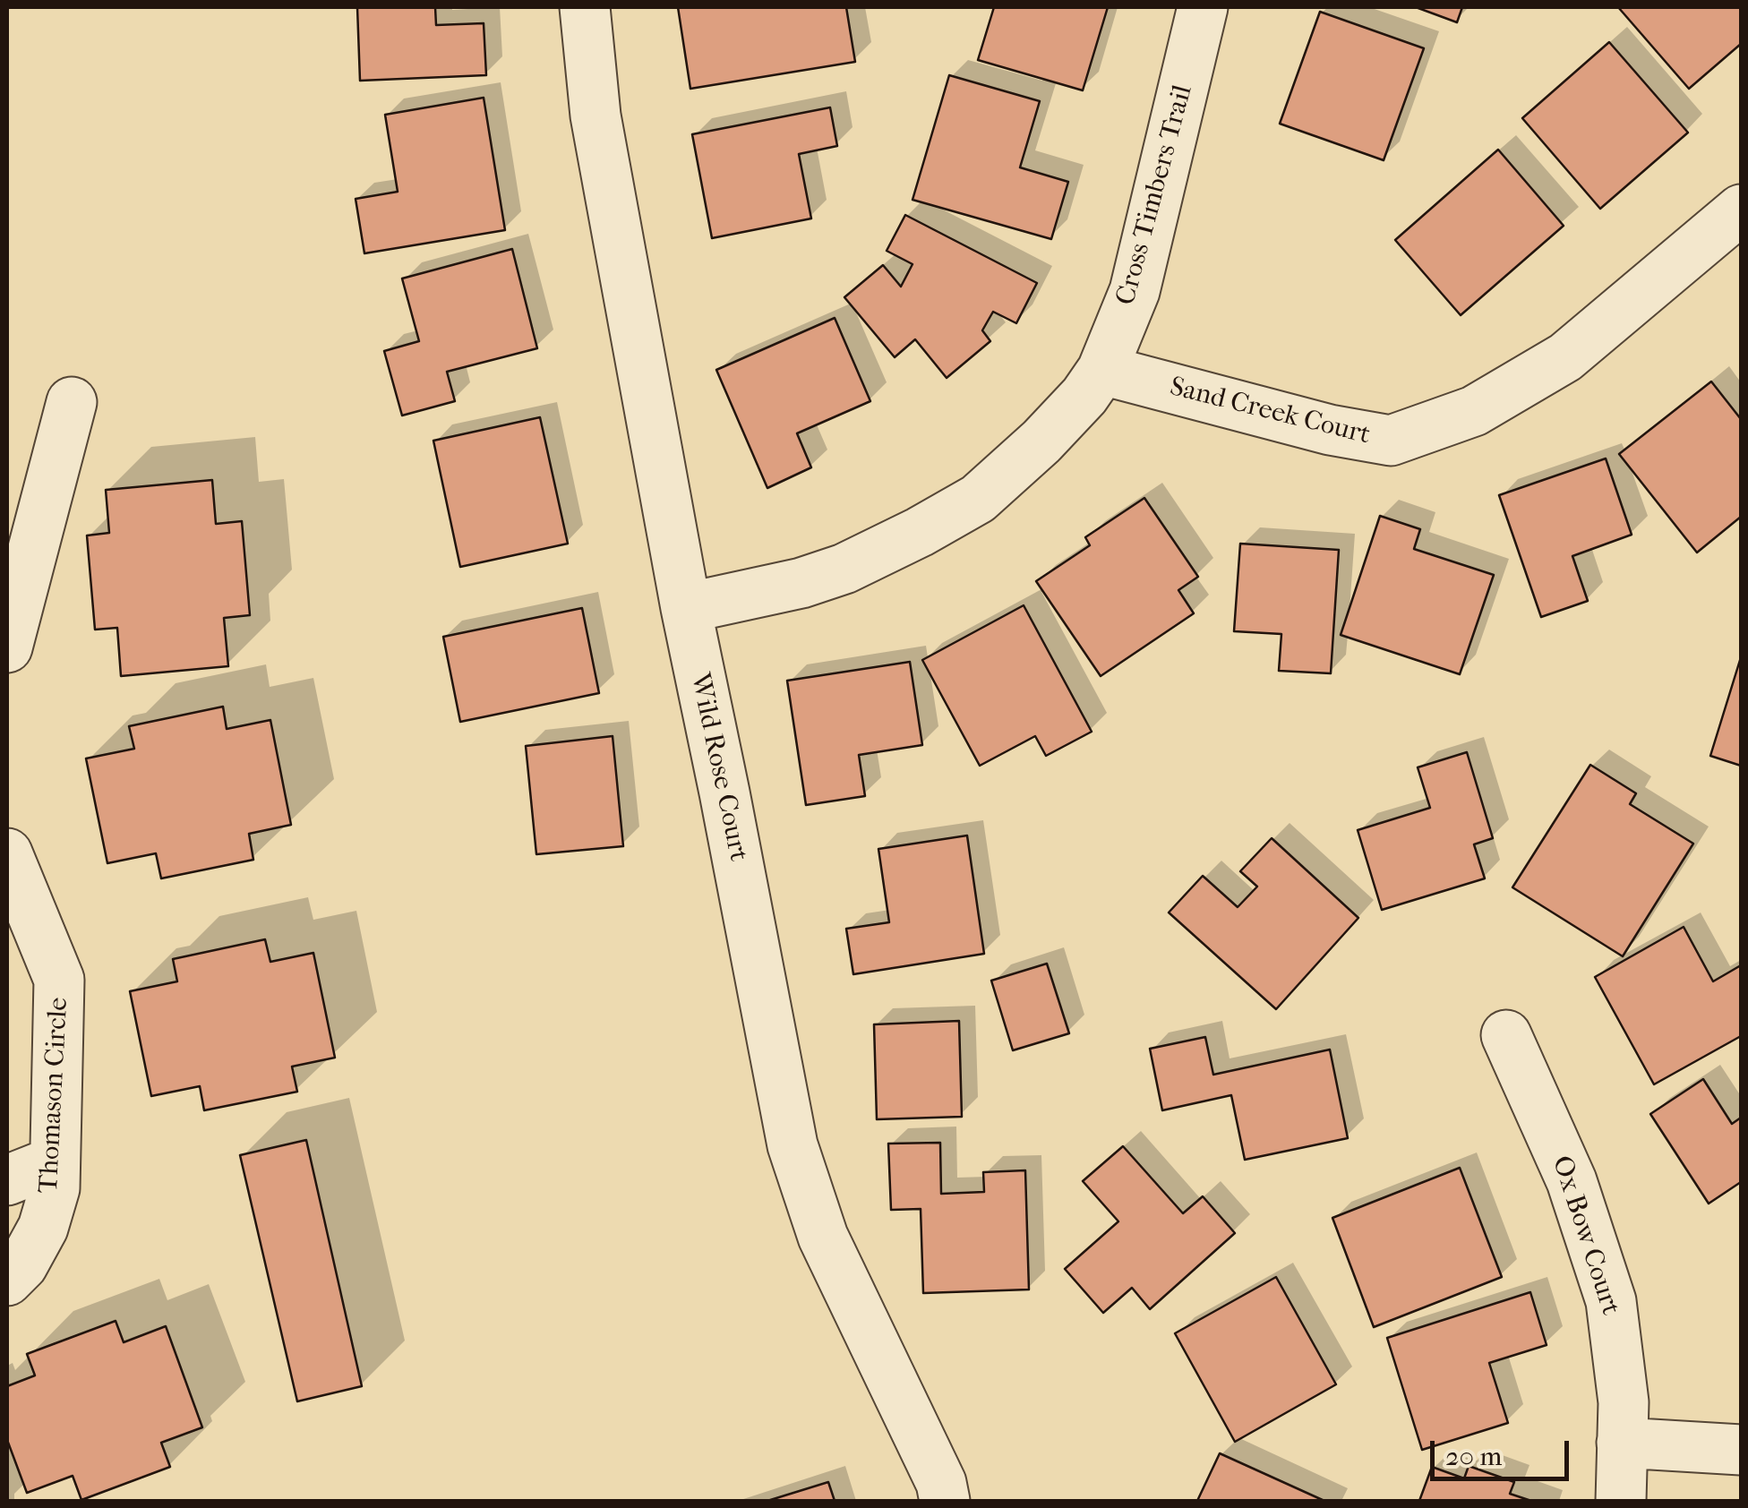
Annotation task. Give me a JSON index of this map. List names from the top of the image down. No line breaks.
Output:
{"streets":{"street":["Cross Timbers Trail","Sand Creek Court","Wild Rose Court","Thomason Circle","Ox Bow Court"]},"crossings":[["Cross Timbers Trail","Sand Creek Court"],["Cross Timbers Trail","Wild Rose Court"]],"scale_bar":"20 m"}
